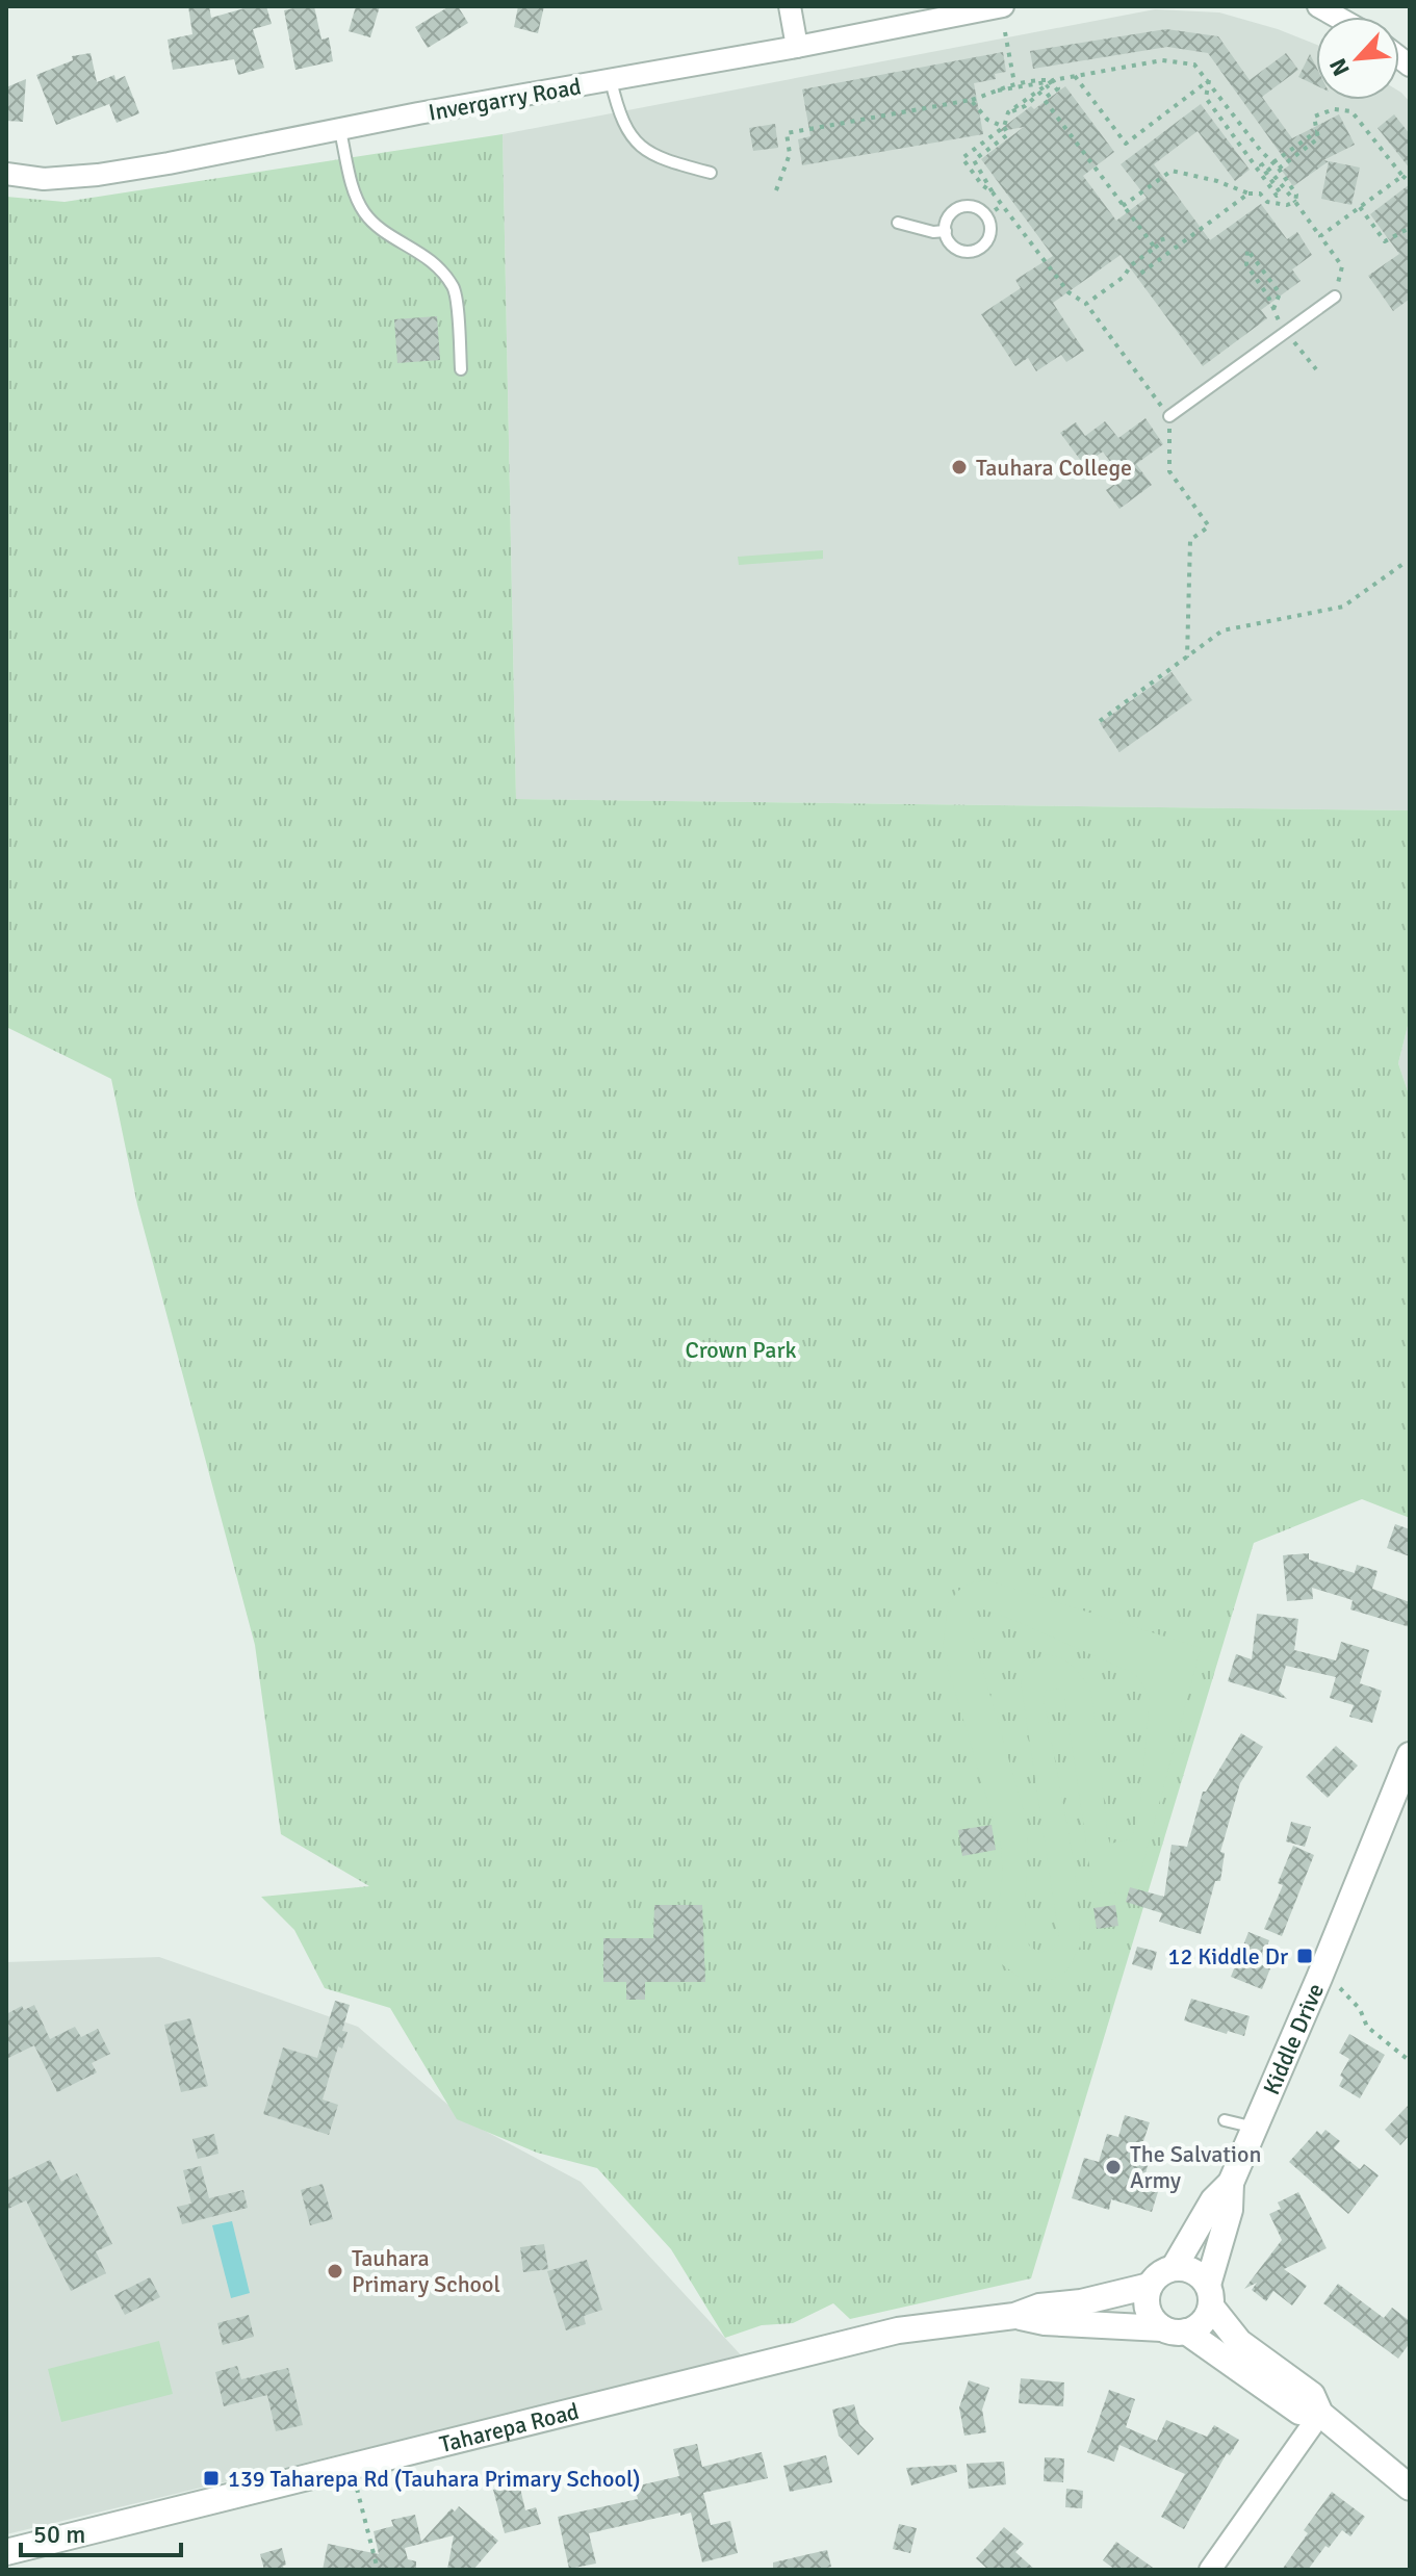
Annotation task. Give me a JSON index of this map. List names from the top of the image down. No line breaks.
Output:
{"streets":{"street":["Invergarry Road","Kiddle Drive","Taharepa Road"]},"crossings":[["Kiddle Drive","Taharepa Road"]],"parks":["Crown Park"],"places":{"other":["Tauhara College","The Salvation Army","Tauhara Primary School"],"transit":["12 Kiddle Dr","139 Taharepa Rd (Tauhara Primary School)"]},"scale_bar":"50 m","north":"bottom left"}
